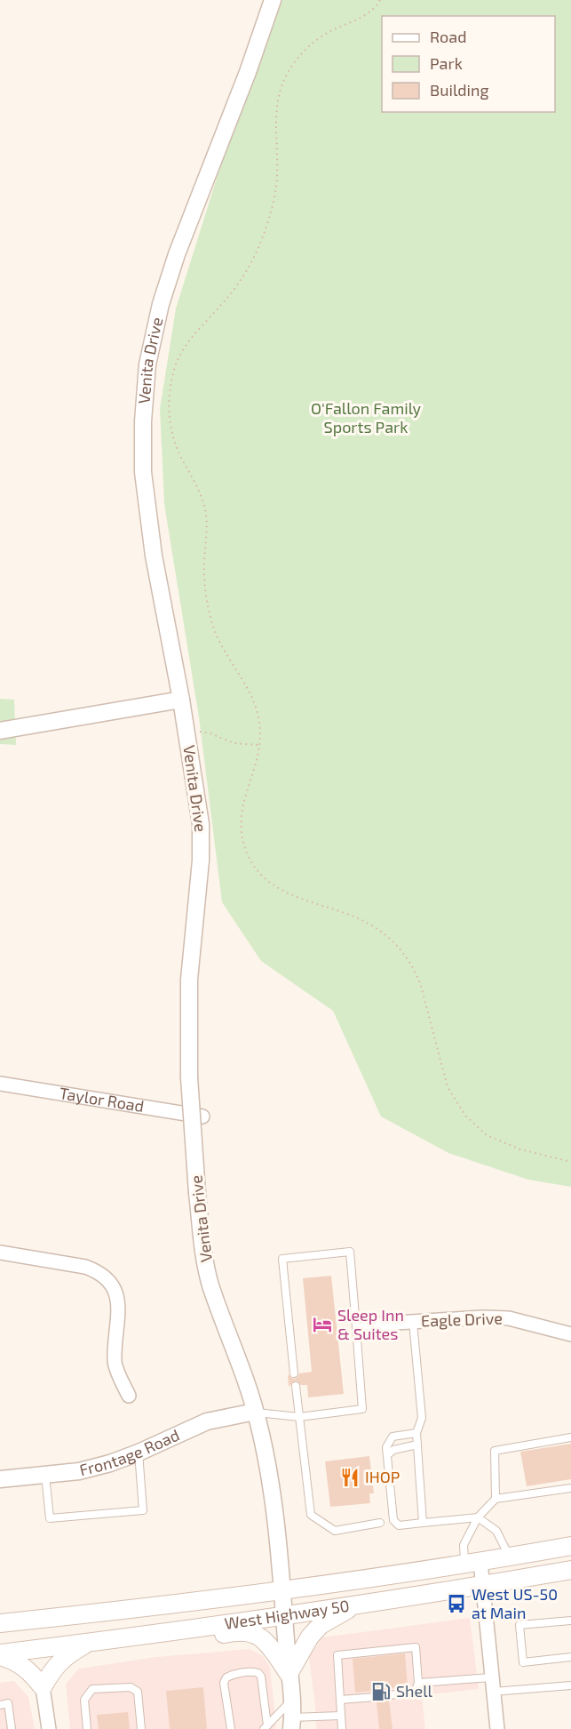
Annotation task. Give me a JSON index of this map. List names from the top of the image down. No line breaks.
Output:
{"streets":{"main road":["West Highway 50"],"street":["Venita Drive","Taylor Road","Eagle Drive","Frontage Road"]},"crossings":[["Venita Drive","Frontage Road"],["Venita Drive","West Highway 50"]],"parks":["O'Fallon Family Sports Park"],"places":{"hotel":["Sleep Inn & Suites"],"restaurant":["IHOP"],"bus stop":["West US-50 at Main"],"fuel station":["Shell"]},"legend":["Road","Park","Building"]}
